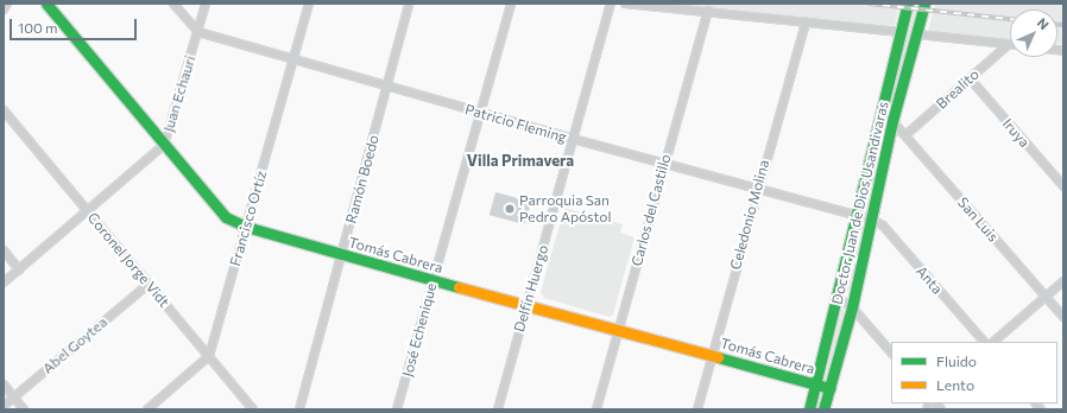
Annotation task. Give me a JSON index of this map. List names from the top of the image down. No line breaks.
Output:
{"streets":{"street":["Brealito","Juan Echauri","Patricio Fleming","Iruya","Ramón Boedo","Doctor Juan de Dios Usandivaras","Carlos del Castillo","Celedonio Molina","Francisco Ortíz","San Luis","Tomás Cabrera","Coronel Jorge Vidt","Anta","Delfín Huergo","José Echenique","Abel Goytea"]},"crossings":[["Brealito","Iruya"],["Brealito","San Luis"],["Juan Echauri","Patricio Fleming"],["Juan Echauri","Tomás Cabrera"],["Juan Echauri","Coronel Jorge Vidt"],["Patricio Fleming","Ramón Boedo"],["Patricio Fleming","Doctor Juan de Dios Usandivaras"],["Patricio Fleming","Carlos del Castillo"],["Patricio Fleming","Celedonio Molina"],["Patricio Fleming","Francisco Ortíz"],["Patricio Fleming","Anta"],["Patricio Fleming","Delfín Huergo"],["Patricio Fleming","José Echenique"],["Ramón Boedo","Tomás Cabrera"],["Doctor Juan de Dios Usandivaras","San Luis"],["Doctor Juan de Dios Usandivaras","Tomás Cabrera"],["Doctor Juan de Dios Usandivaras","Anta"],["Carlos del Castillo","Tomás Cabrera"],["Celedonio Molina","Tomás Cabrera"],["Francisco Ortíz","Tomás Cabrera"],["Francisco Ortíz","Coronel Jorge Vidt"],["Tomás Cabrera","Delfín Huergo"],["Tomás Cabrera","José Echenique"],["Coronel Jorge Vidt","Abel Goytea"]],"districts":["Villa Primavera"],"places":["Parroquia San Pedro Apóstol"],"legend":["Fluido","Lento"],"scale_bar":"100 m","north":"top right"}
